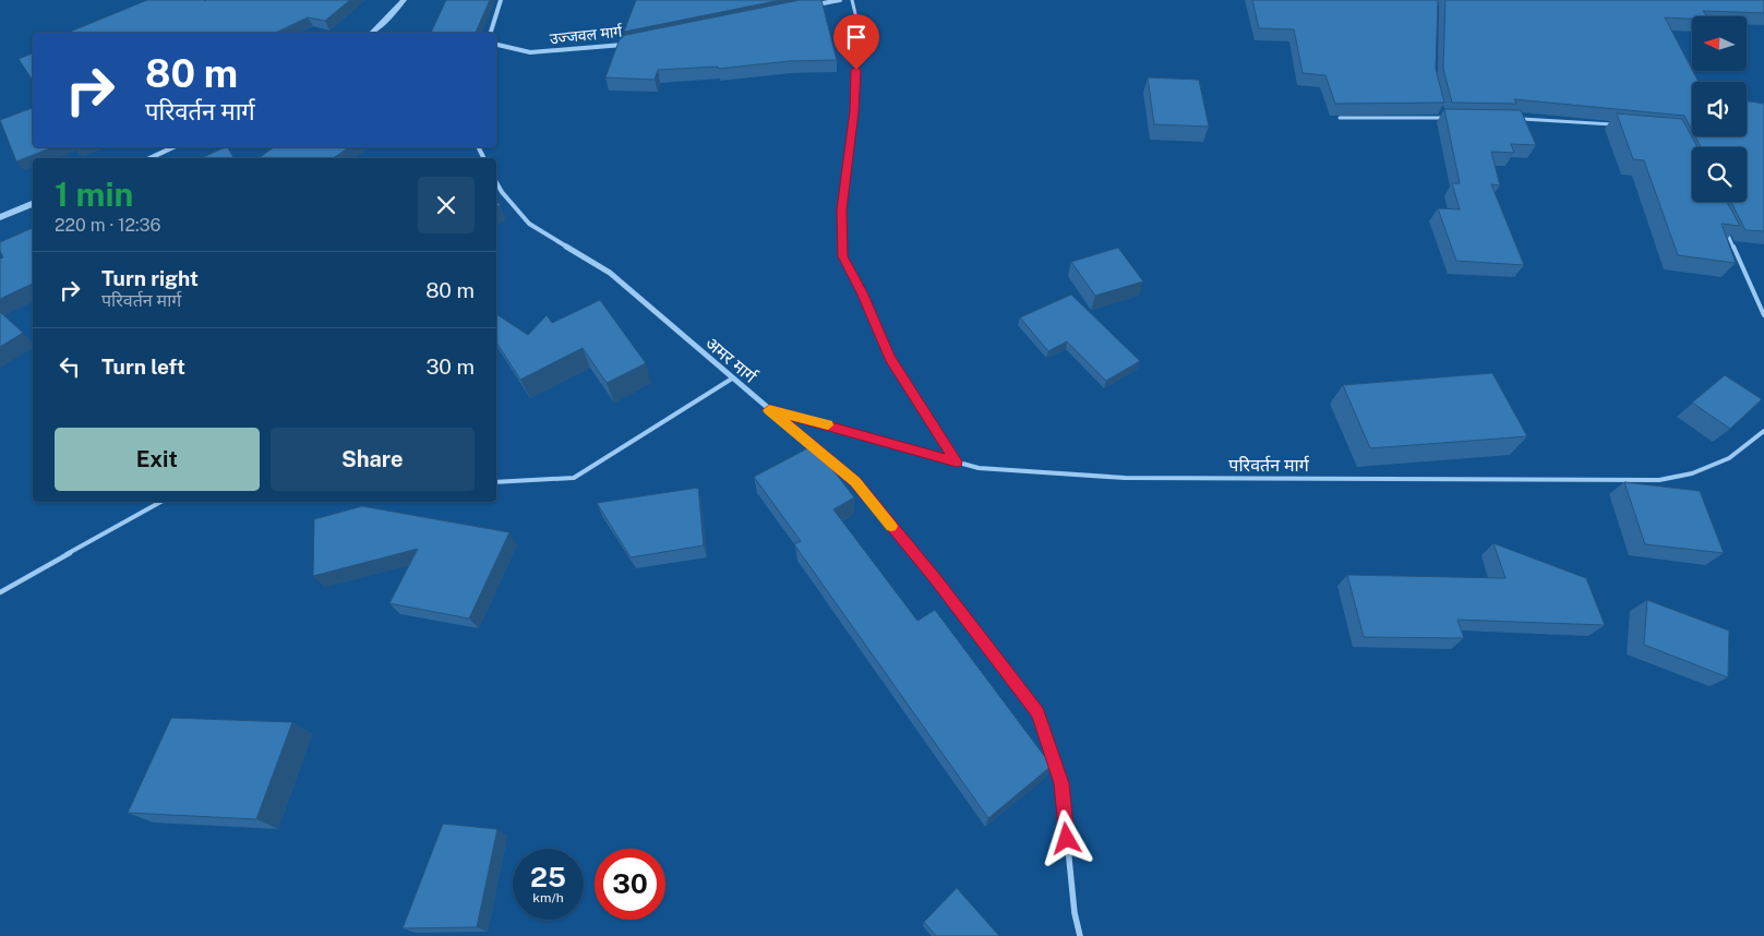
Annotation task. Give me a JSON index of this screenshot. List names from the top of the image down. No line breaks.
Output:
{"streets":{"street":["उज्जवल मार्ग","अमर मार्ग"],"lane":["परिवर्तन मार्ग"]},"crossings":[["अमर मार्ग","परिवर्तन मार्ग"]],"north":"left","page":{"turn":["80 m","परिवर्तन मार्ग"],"heading":["1 min","220 m · 12:36"],"list":[{"name":"Turn right","note":"परिवर्तन मार्ग","value":"80 m"},{"name":"Turn left","value":"30 m"}],"buttons":["Exit","Share"],"speed":"25 km/h","limit":"30"}}
